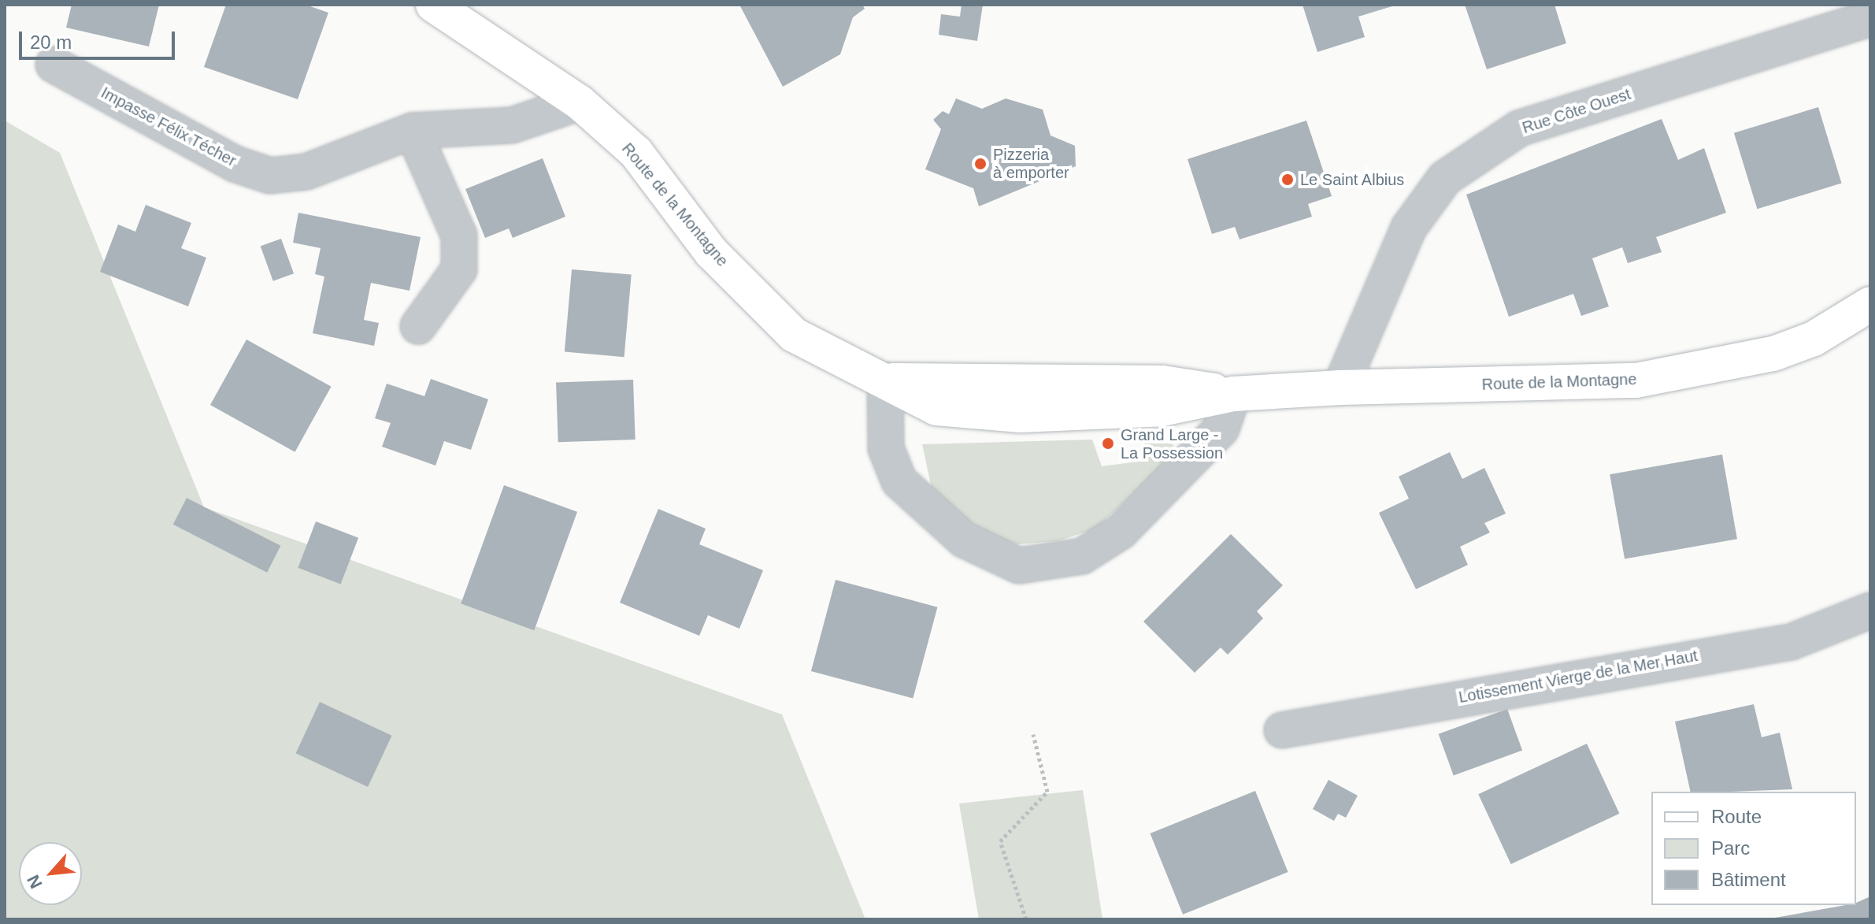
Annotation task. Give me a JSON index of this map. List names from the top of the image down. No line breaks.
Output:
{"streets":{"main road":["Route de la Montagne"],"street":["Rue Côte Ouest","Impasse Félix Técher","Lotissement Vierge de la Mer Haut"]},"crossings":[["Rue Côte Ouest","Route de la Montagne"],["Impasse Félix Técher","Route de la Montagne"]],"places":["Pizzeria à emporter","Le Saint Albius","Grand Large - La Possession"],"legend":["Route","Parc","Bâtiment"],"scale_bar":"20 m","north":"bottom left"}
